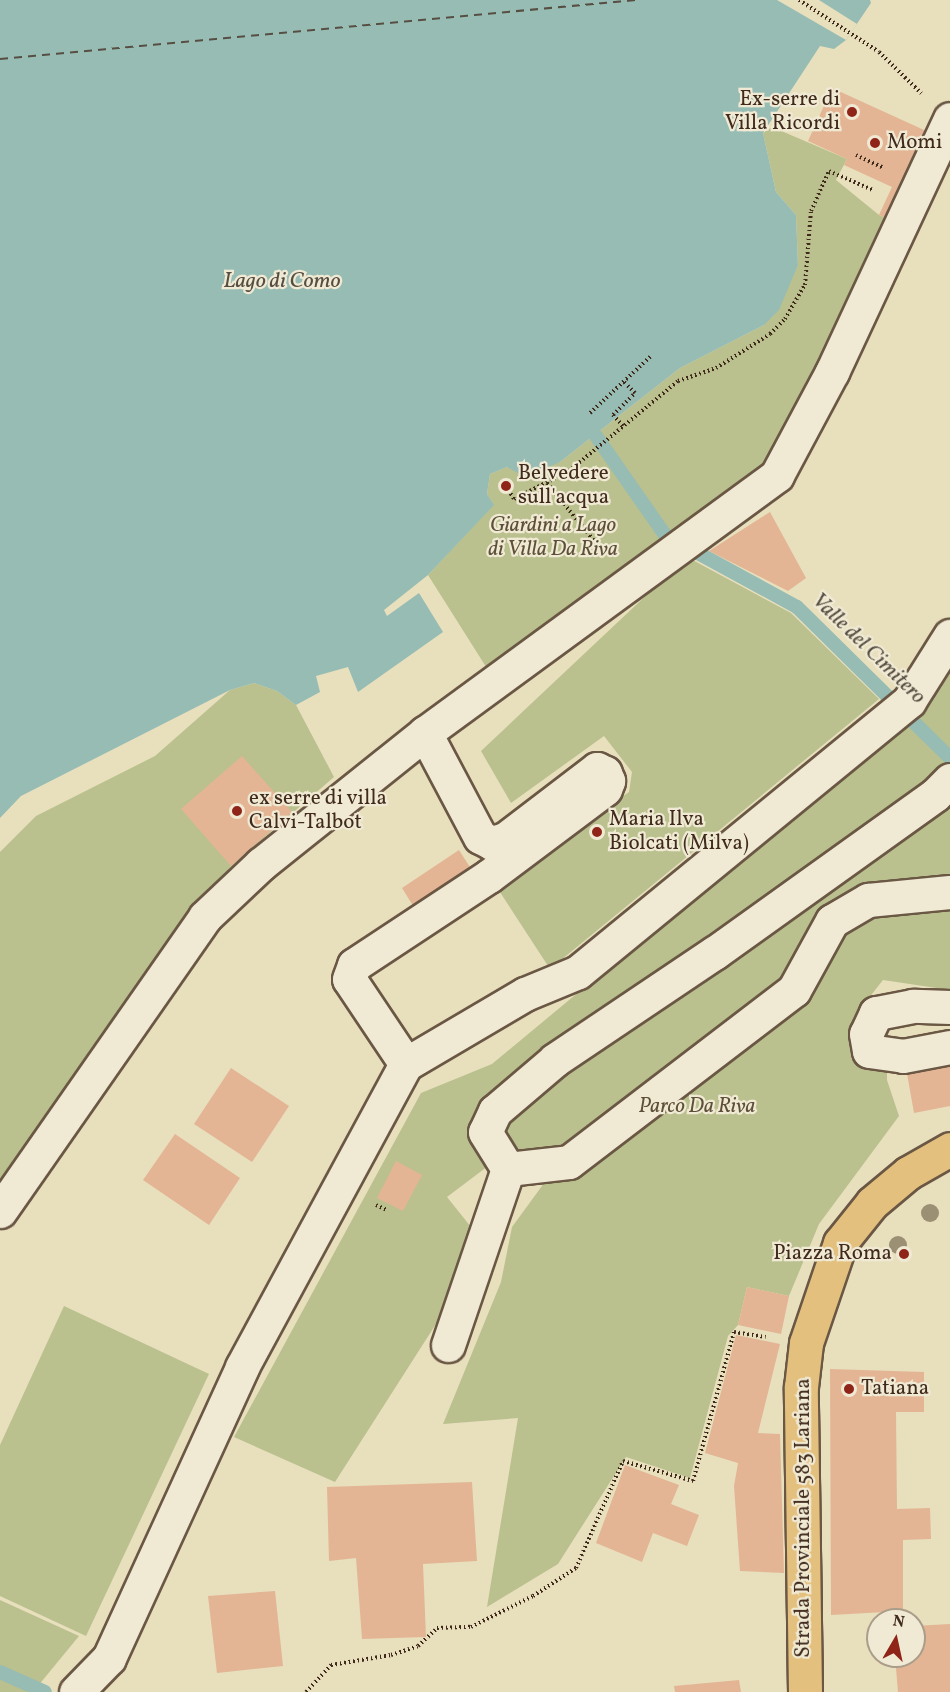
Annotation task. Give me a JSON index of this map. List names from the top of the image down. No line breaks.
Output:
{"streets":{"main road":["Strada Provinciale 583 Lariana"]},"water":["Lago di Como","Valle del Cimitero"],"parks":["Giardini a Lago di Villa Da Riva","Parco Da Riva"],"places":["Ex-serre di Villa Ricordi","Momi","Belvedere sull'acqua","ex serre di villa Calvi-Talbot","Maria Ilva Biolcati (Milva)","Piazza Roma","Tatiana"],"north":"top"}
